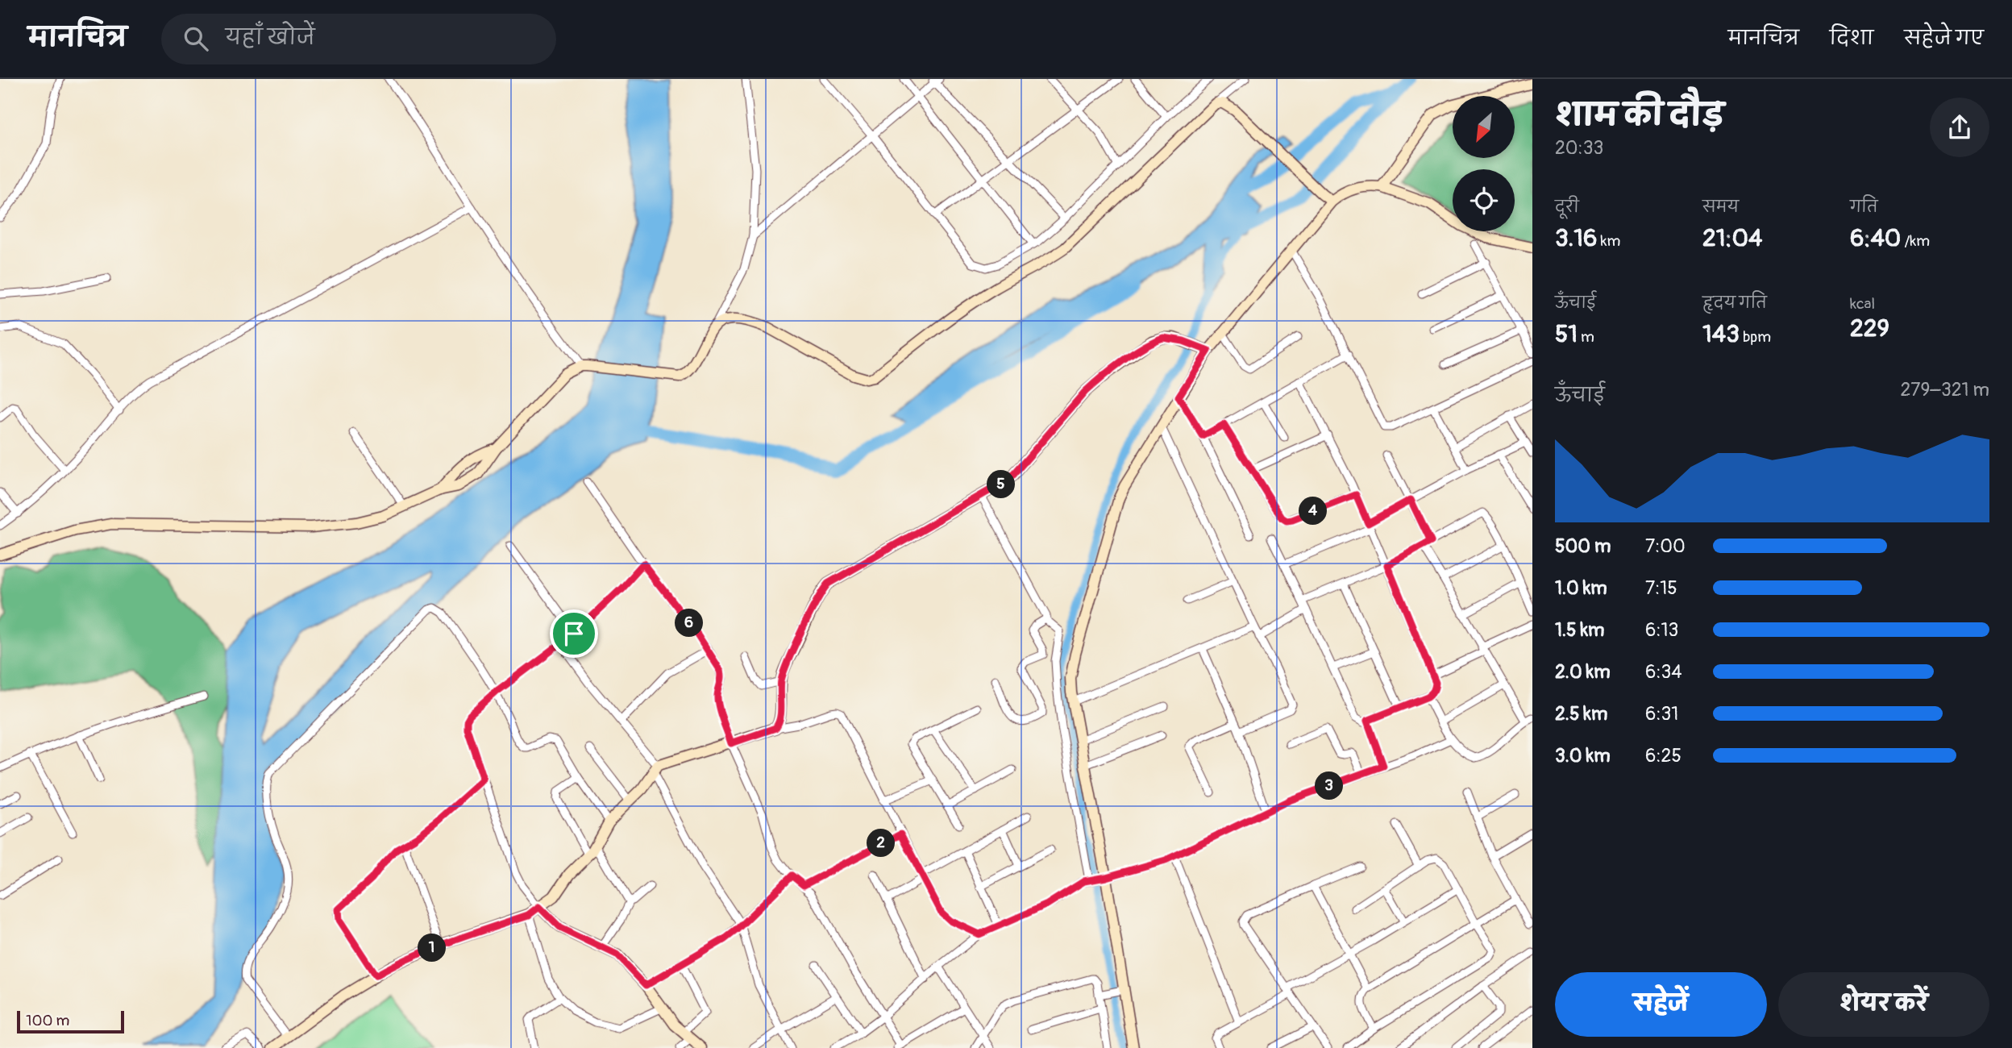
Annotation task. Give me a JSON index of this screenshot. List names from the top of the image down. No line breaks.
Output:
{"scale_bar":"100 m","north":"bottom left","page":{"header":"मानचित्र","search":"यहाँ खोजें","nav":["मानचित्र","दिशा","सहेजे गए"],"heading":["शाम की दौड़","20:33"],"stats":[["दूरी","3.16 km"],["समय","21:04"],["गति","6:40 /km"],["ऊँचाई","51 m"],["हृदय गति","143 bpm"],["kcal","229"]],"chart":["ऊँचाई","279–321 m"],"pins":["5","4","6","3","2","1"],"list":[{"name":"500 m","note":"7:00"},{"name":"1.0 km","note":"7:15"},{"name":"1.5 km","note":"6:13"},{"name":"2.0 km","note":"6:34"},{"name":"2.5 km","note":"6:31"},{"name":"3.0 km","note":"6:25"}],"buttons":["सहेजें","शेयर करें"],"scale":"100 m"}}
